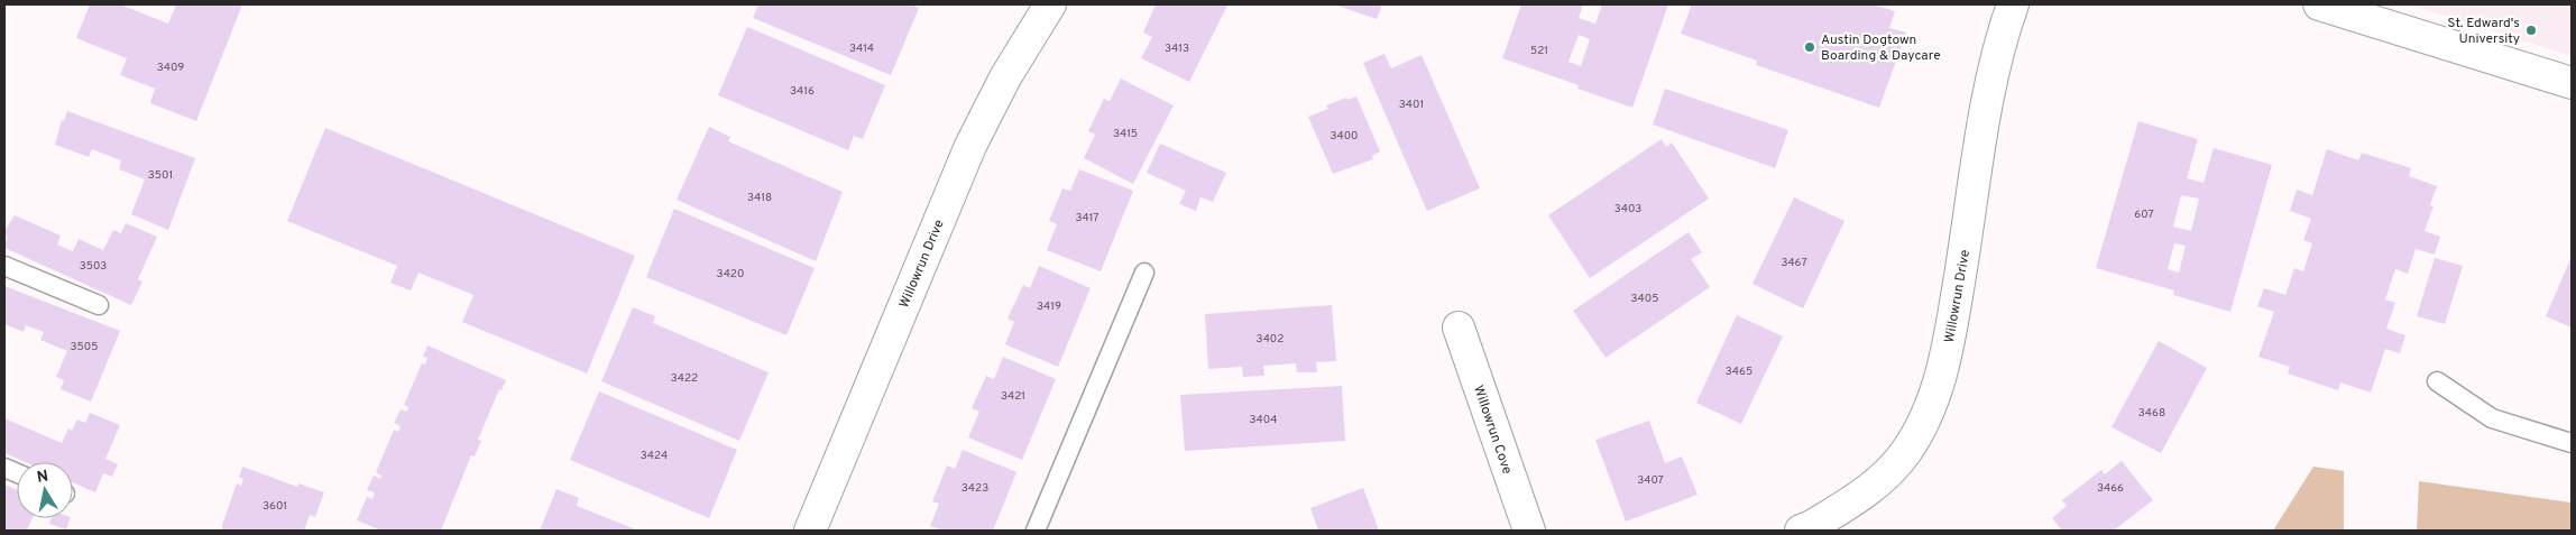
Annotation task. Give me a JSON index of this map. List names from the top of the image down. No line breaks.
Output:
{"streets":{"street":["Willowrun Drive","Willowrun Cove"]},"places":["St. Edward's University","Austin Dogtown Boarding & Daycare"],"house_numbers":["3414","3413","521","3409","3416","3401","3415","3400","3501","3418","3403","607","3417","3467","3503","3420","3405","3419","3402","3505","3465","3422","3421","3468","3404","3424","3407","3423","3466","3601"],"north":"top"}
